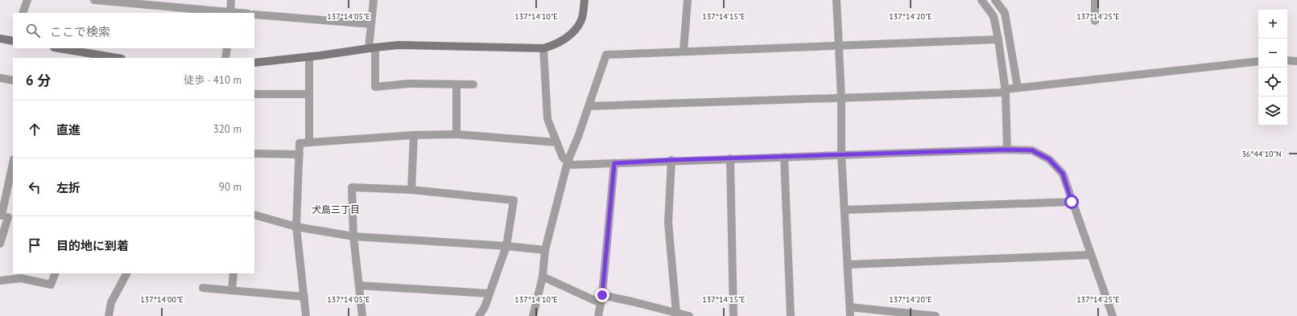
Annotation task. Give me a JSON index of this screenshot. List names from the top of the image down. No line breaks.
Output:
{"districts":["犬島三丁目"],"page":{"map_buttons":["+","−"],"search":"ここで検索","heading":["6 分","徒歩 · 410 m"],"list":[["直進","320 m"],["左折","90 m"],"目的地に到着"]},"coordinates":["137°14'05\"E","137°14'10\"E","137°14'15\"E","137°14'20\"E","137°14'25\"E","36°44'10\"N","137°14'00\"E"]}
